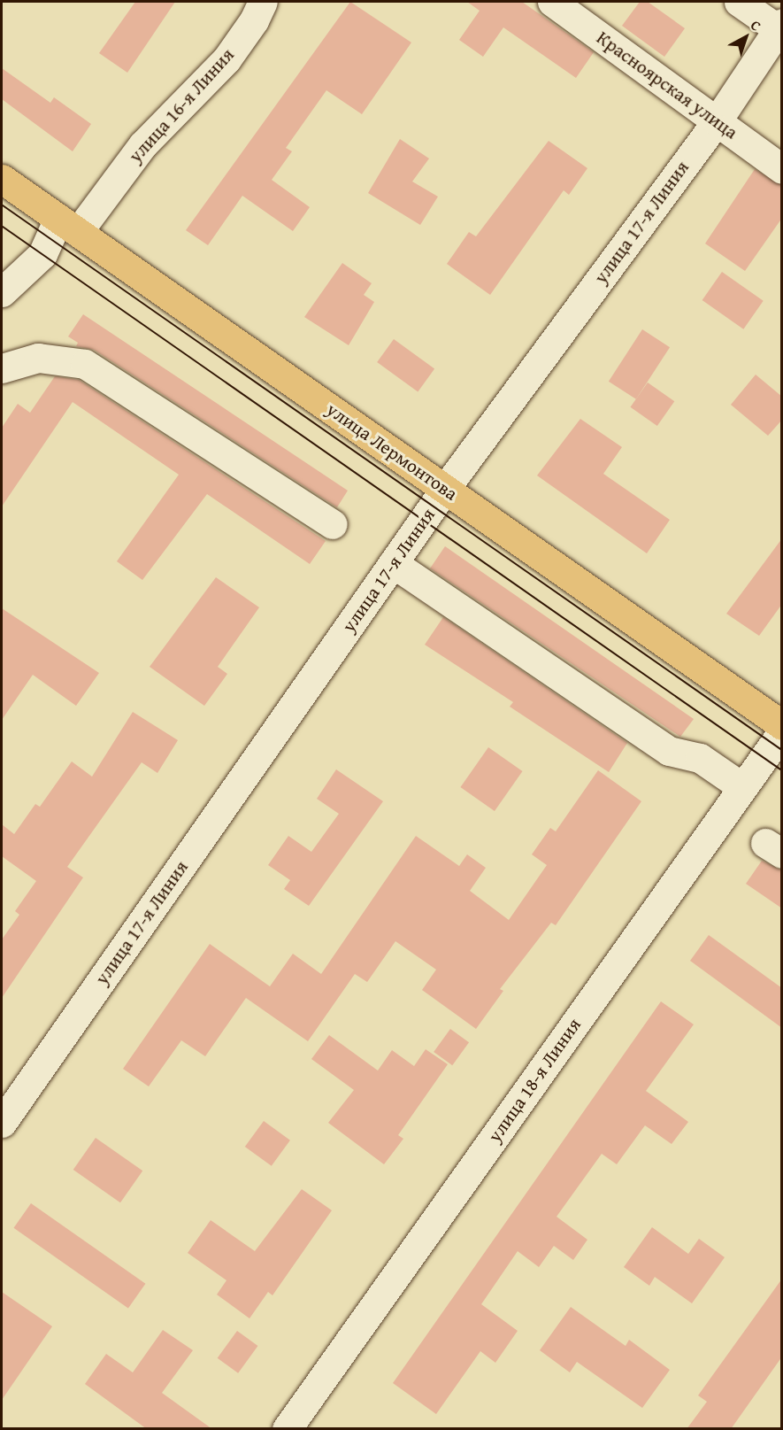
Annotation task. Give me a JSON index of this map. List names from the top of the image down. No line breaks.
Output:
{"streets":{"main road":["улица Лермонтова"],"street":["Красноярская улица","улица 16-я Линия","улица 17-я Линия","улица 18-я Линия"]},"crossings":[["Красноярская улица","улица 17-я Линия"],["улица 16-я Линия","улица Лермонтова"],["улица 17-я Линия","улица Лермонтова"]],"north":"top right"}
